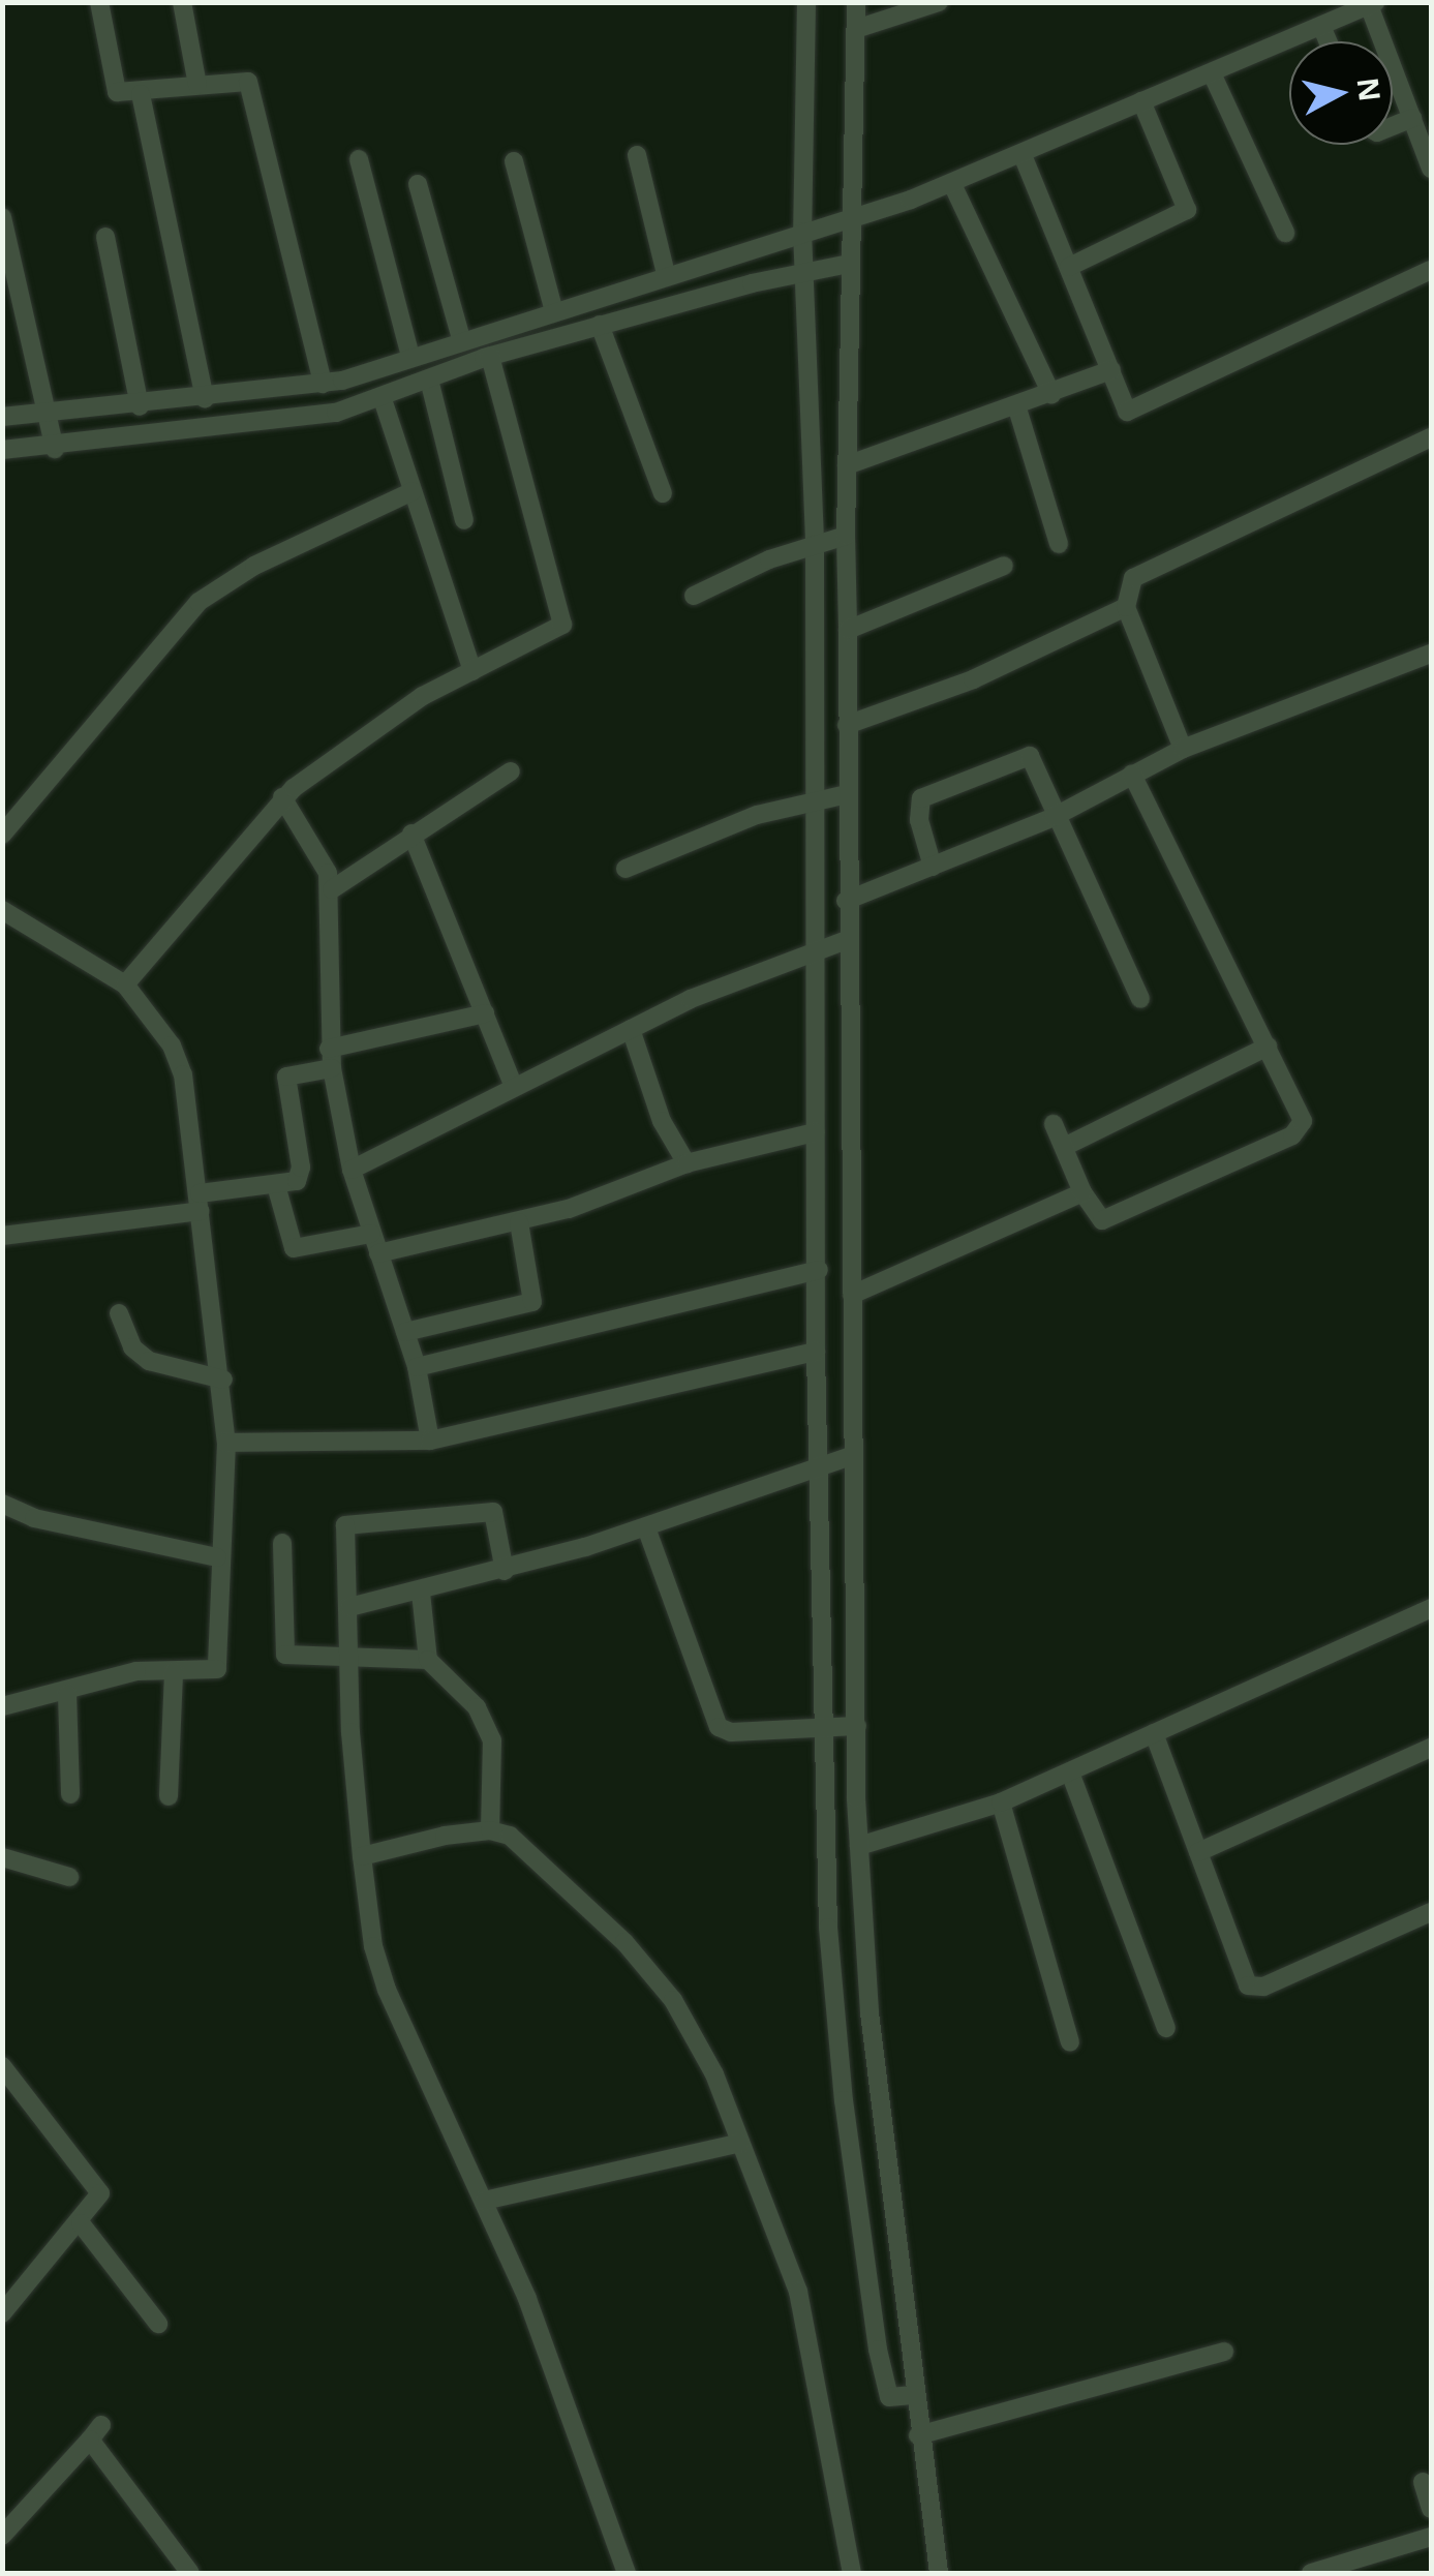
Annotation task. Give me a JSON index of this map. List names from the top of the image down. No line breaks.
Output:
{"north":"right"}
